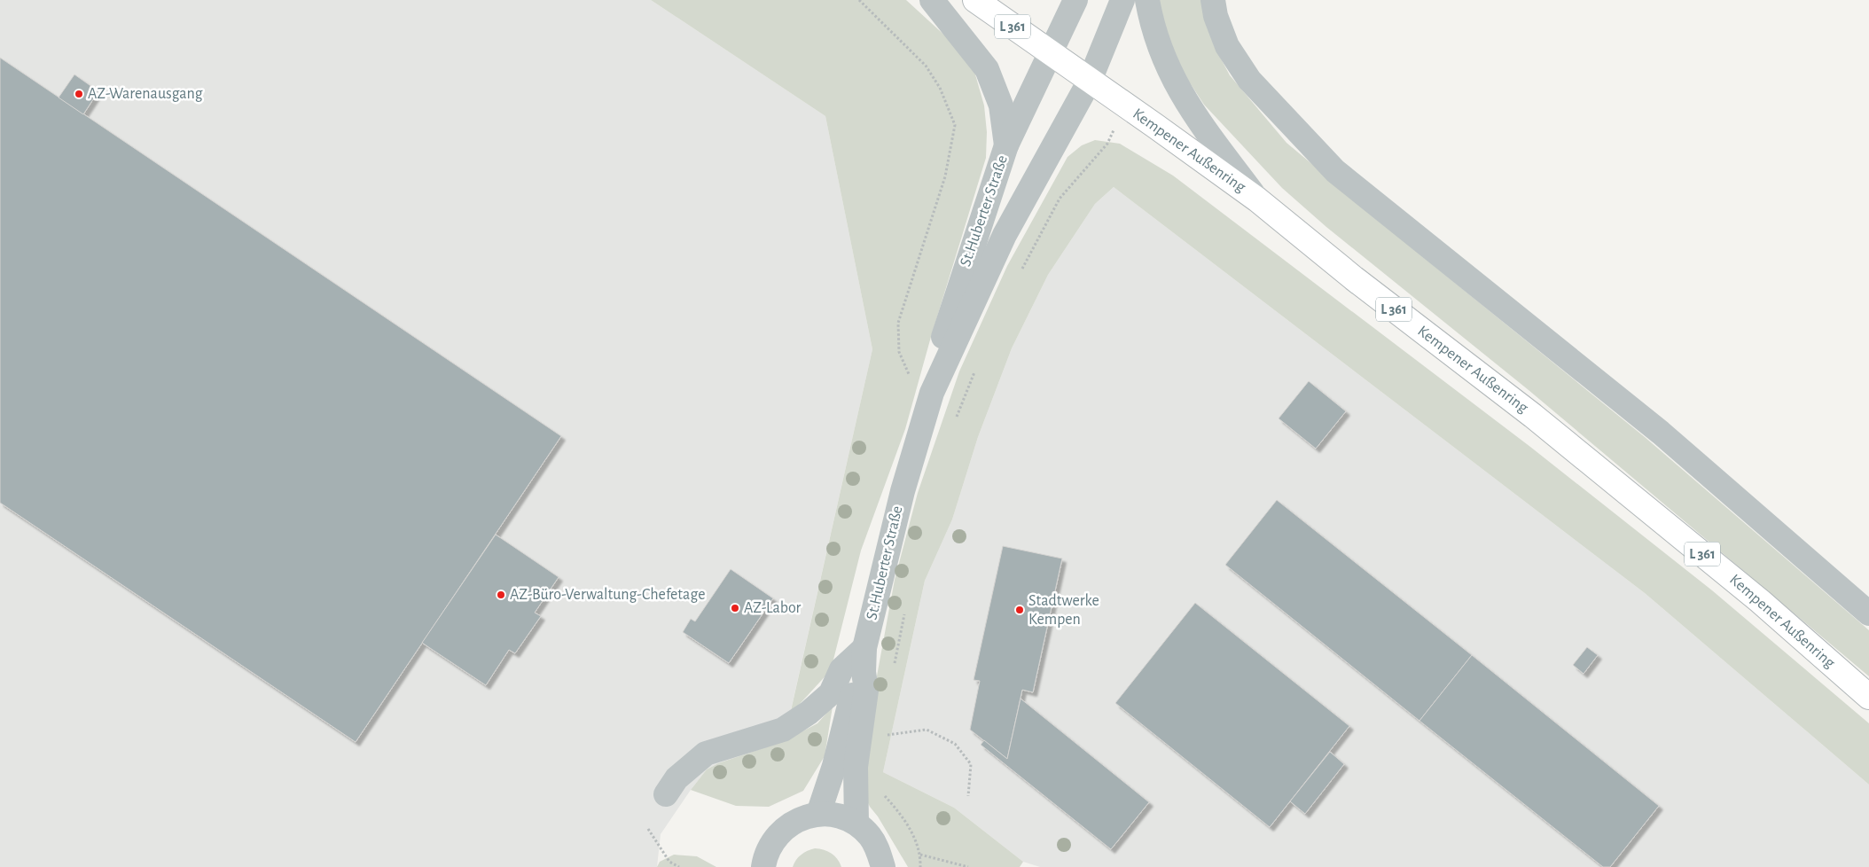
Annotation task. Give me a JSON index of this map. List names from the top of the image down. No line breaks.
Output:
{"streets":{"main road":["L 361","Kempener Außenring"],"street":["St.Huberter Straße"]},"crossings":[["Kempener Außenring","St.Huberter Straße"]],"places":["AZ-Warenausgang","AZ-Büro-Verwaltung-Chefetage","AZ-Labor","Stadtwerke Kempen"]}
